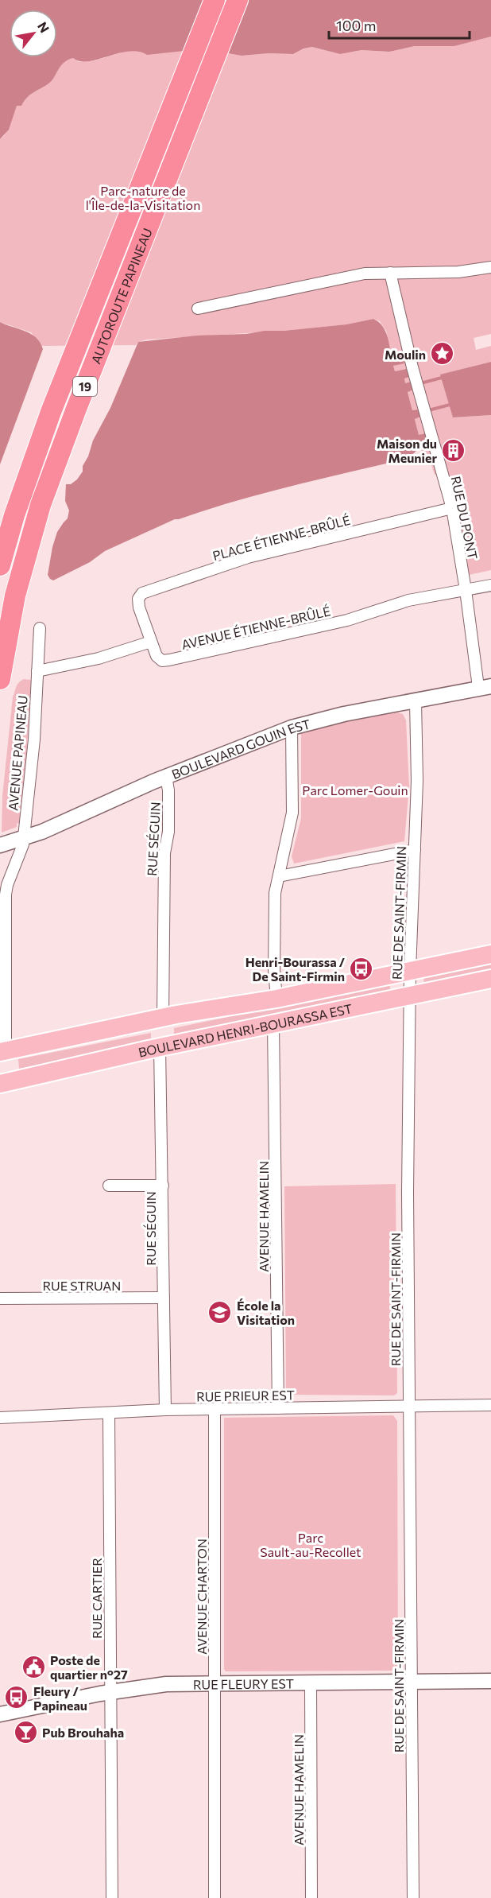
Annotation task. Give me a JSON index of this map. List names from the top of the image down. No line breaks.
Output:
{"streets":{"highway":["AUTOROUTE PAPINEAU","19"],"main road":["BOULEVARD HENRI-BOURASSA EST"],"street":["RUE DU PONT","PLACE ÉTIENNE-BRÛLÉ","AVENUE ÉTIENNE-BRÛLÉ","BOULEVARD GOUIN EST","AVENUE PAPINEAU","RUE SÉGUIN","RUE DE SAINT-FIRMIN","AVENUE HAMELIN","RUE STRUAN","RUE PRIEUR EST","AVENUE CHARTON","RUE CARTIER","RUE FLEURY EST"]},"crossings":[["RUE DU PONT","PLACE ÉTIENNE-BRÛLÉ"],["RUE DU PONT","AVENUE ÉTIENNE-BRÛLÉ"],["RUE DU PONT","BOULEVARD GOUIN EST"],["PLACE ÉTIENNE-BRÛLÉ","AVENUE ÉTIENNE-BRÛLÉ"],["BOULEVARD GOUIN EST","AVENUE PAPINEAU"],["BOULEVARD GOUIN EST","RUE SÉGUIN"],["BOULEVARD GOUIN EST","RUE DE SAINT-FIRMIN"],["RUE SÉGUIN","BOULEVARD HENRI-BOURASSA EST"],["RUE SÉGUIN","RUE STRUAN"],["RUE SÉGUIN","RUE PRIEUR EST"],["RUE DE SAINT-FIRMIN","BOULEVARD HENRI-BOURASSA EST"],["RUE DE SAINT-FIRMIN","RUE PRIEUR EST"],["RUE DE SAINT-FIRMIN","RUE FLEURY EST"],["BOULEVARD HENRI-BOURASSA EST","AVENUE HAMELIN"],["AVENUE HAMELIN","RUE PRIEUR EST"],["AVENUE HAMELIN","RUE FLEURY EST"],["RUE PRIEUR EST","AVENUE CHARTON"],["RUE PRIEUR EST","RUE CARTIER"],["AVENUE CHARTON","RUE FLEURY EST"],["RUE CARTIER","RUE FLEURY EST"]],"parks":["Parc-nature de l'Île-de-la-Visitation","Parc Lomer-Gouin","Parc Sault-au-Recollet"],"places":{"place":["Moulin"],"building":["Maison du Meunier"],"bus stop":["Henri-Bourassa / De Saint-Firmin","Fleury / Papineau"],"school or university":["École la Visitation"],"public building":["Poste de quartier n°27"],"bar":["Pub Brouhaha"]},"scale_bar":"100 m","north":"top right"}
